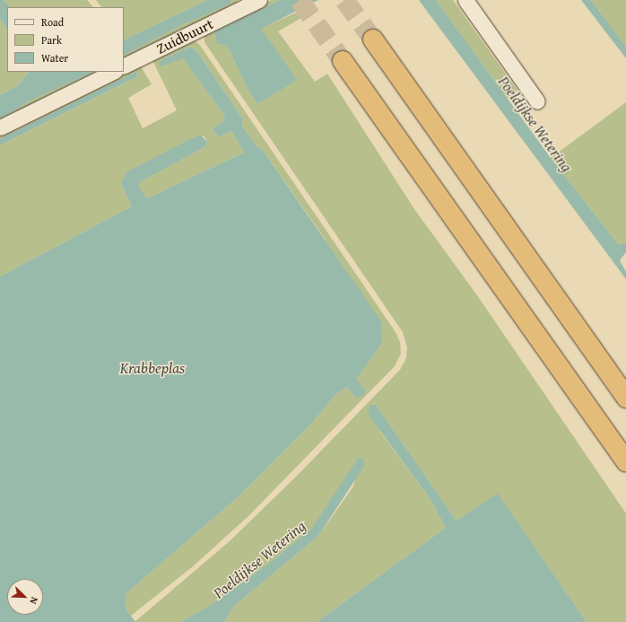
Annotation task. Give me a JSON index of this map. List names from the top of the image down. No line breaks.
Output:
{"streets":{"street":["Zuidbuurt"]},"water":["Poeldijkse Wetering","Krabbeplas"],"legend":["Road","Park","Water"],"north":"bottom right"}
